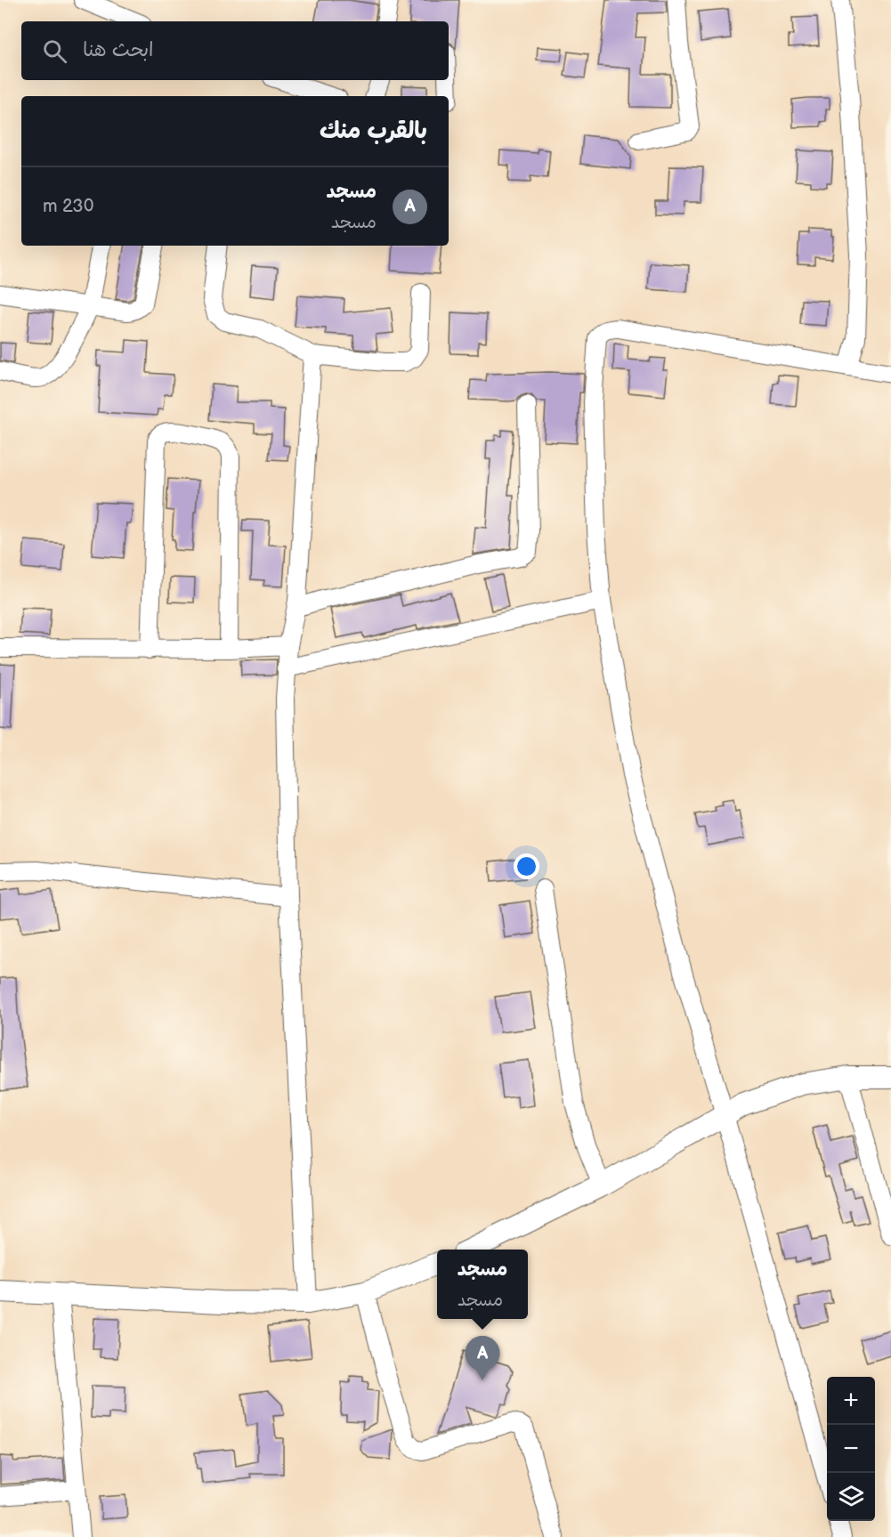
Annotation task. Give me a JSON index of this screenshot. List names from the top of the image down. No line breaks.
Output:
{"page":{"search":"ابحث هنا","heading":"بالقرب منك","list":[{"mark":"A","name":"مسجد","note":"مسجد","value":"230 m"}],"popup":["مسجد","مسجد"],"pins":"A","map_buttons":["+","−"]}}
